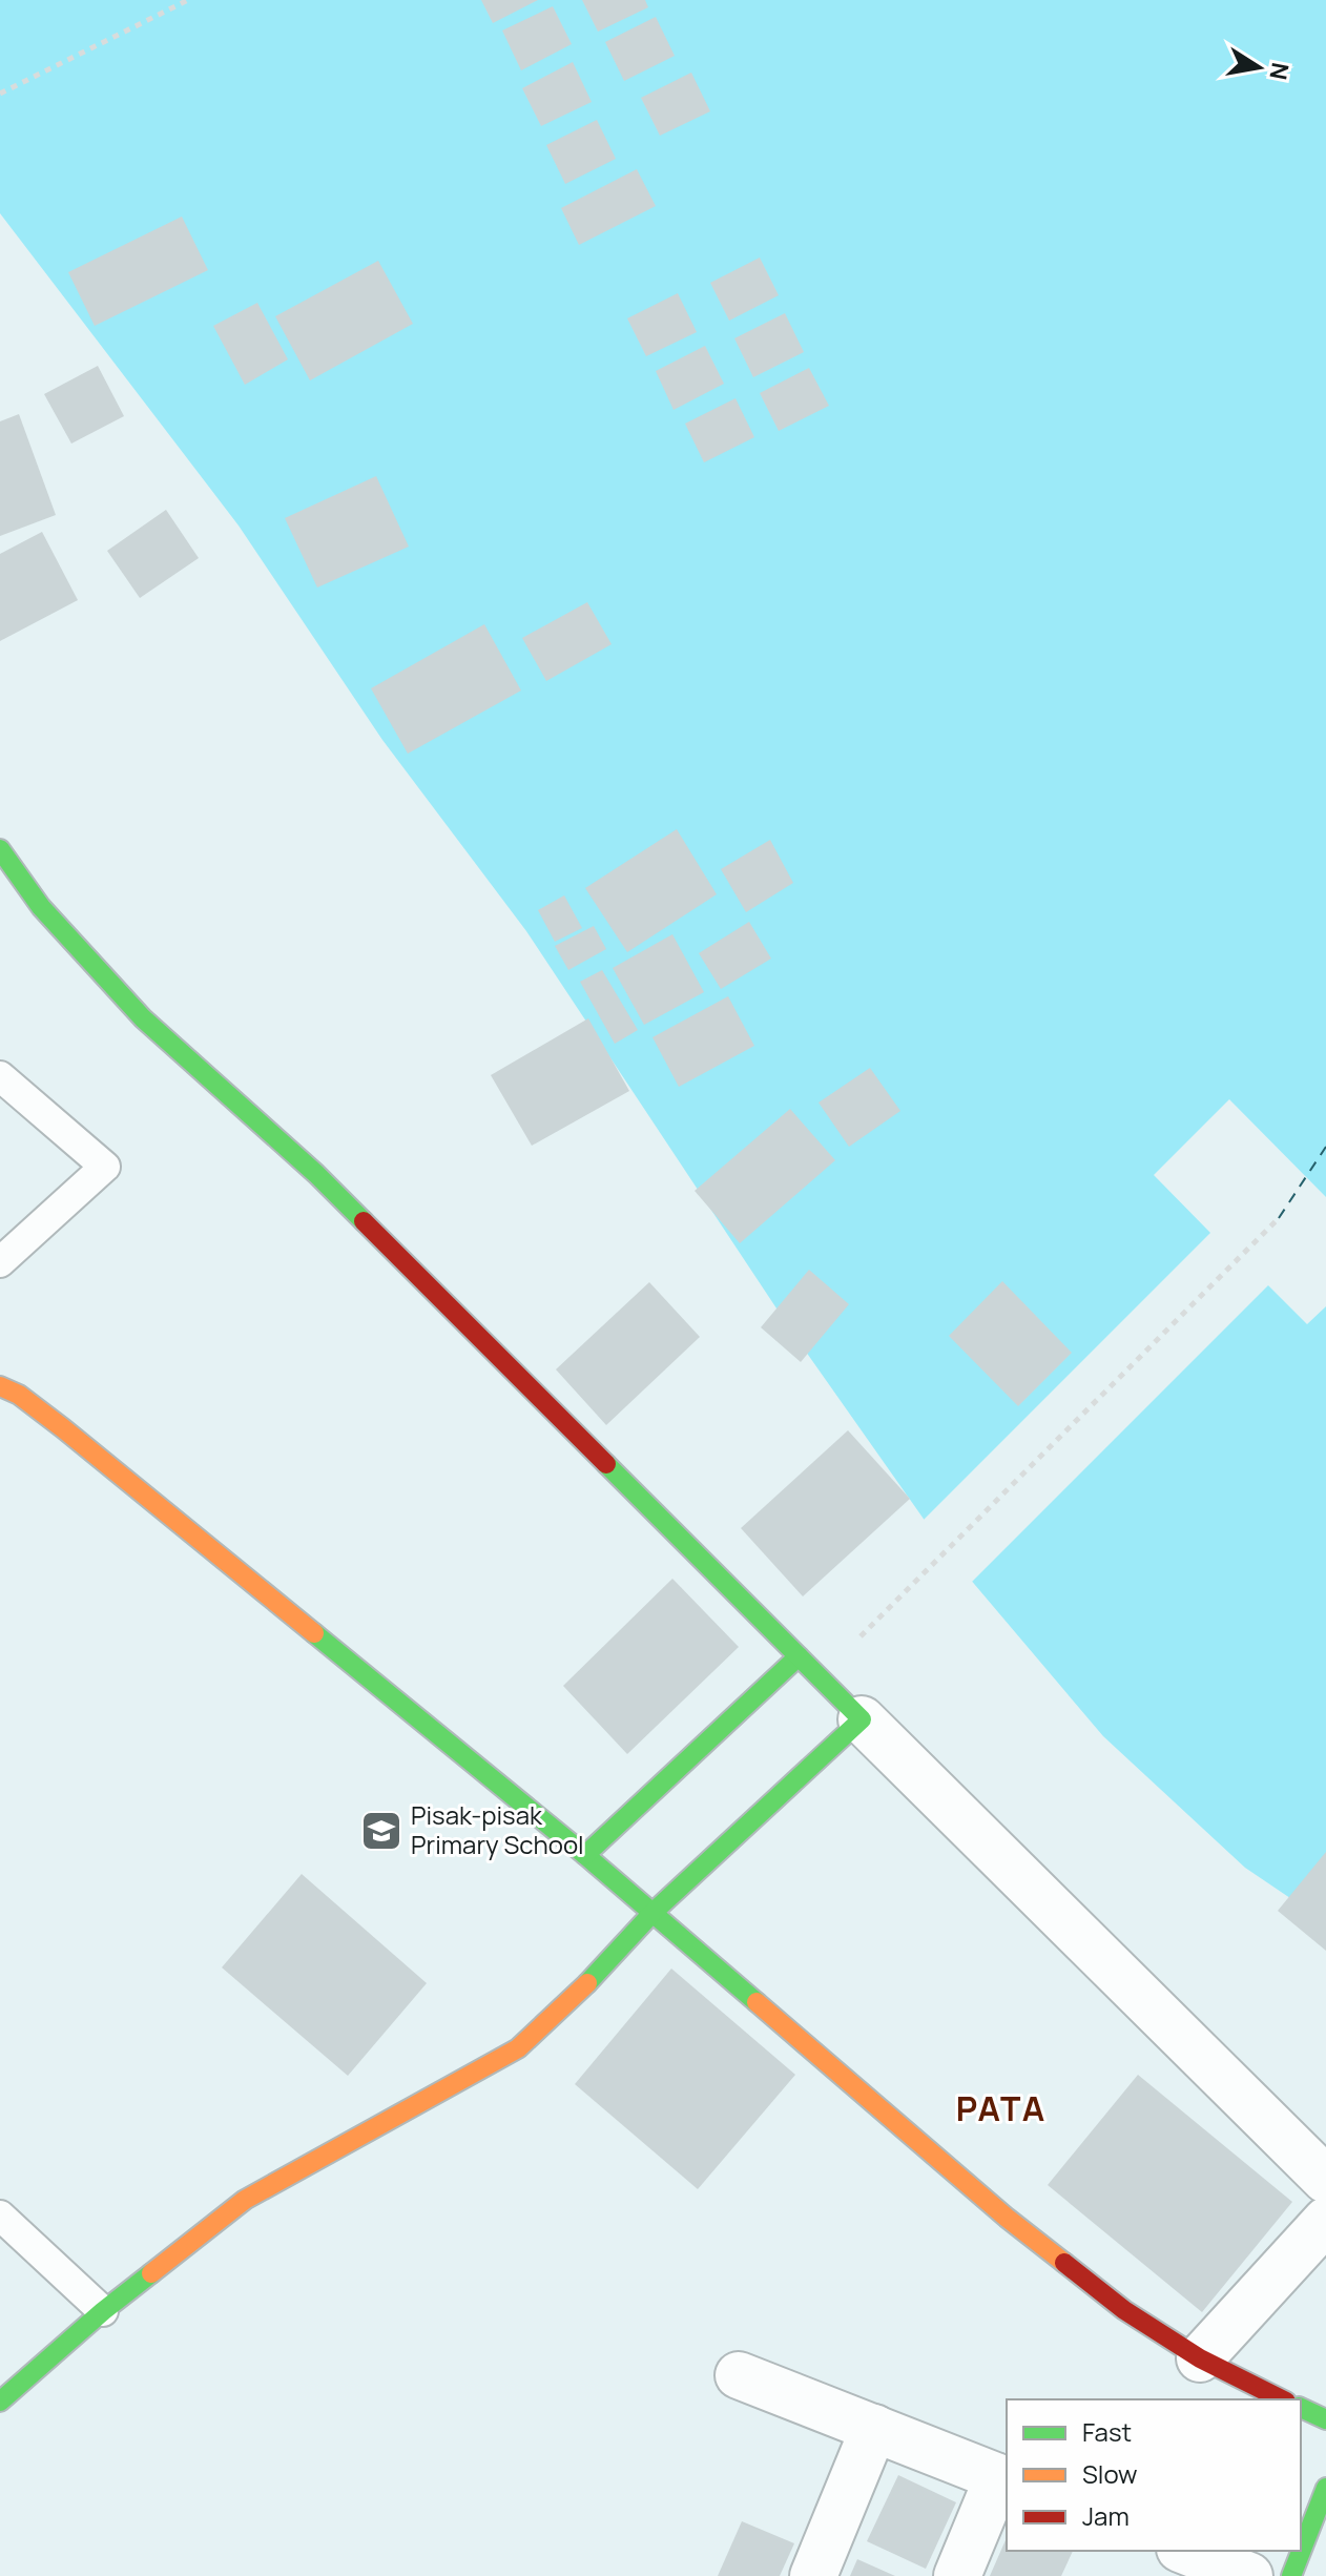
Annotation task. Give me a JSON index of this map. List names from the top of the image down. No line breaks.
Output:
{"districts":["PATA"],"places":{"school or university":["Pisak-pisak Primary School"]},"legend":["Fast","Slow","Jam"],"north":"right"}
